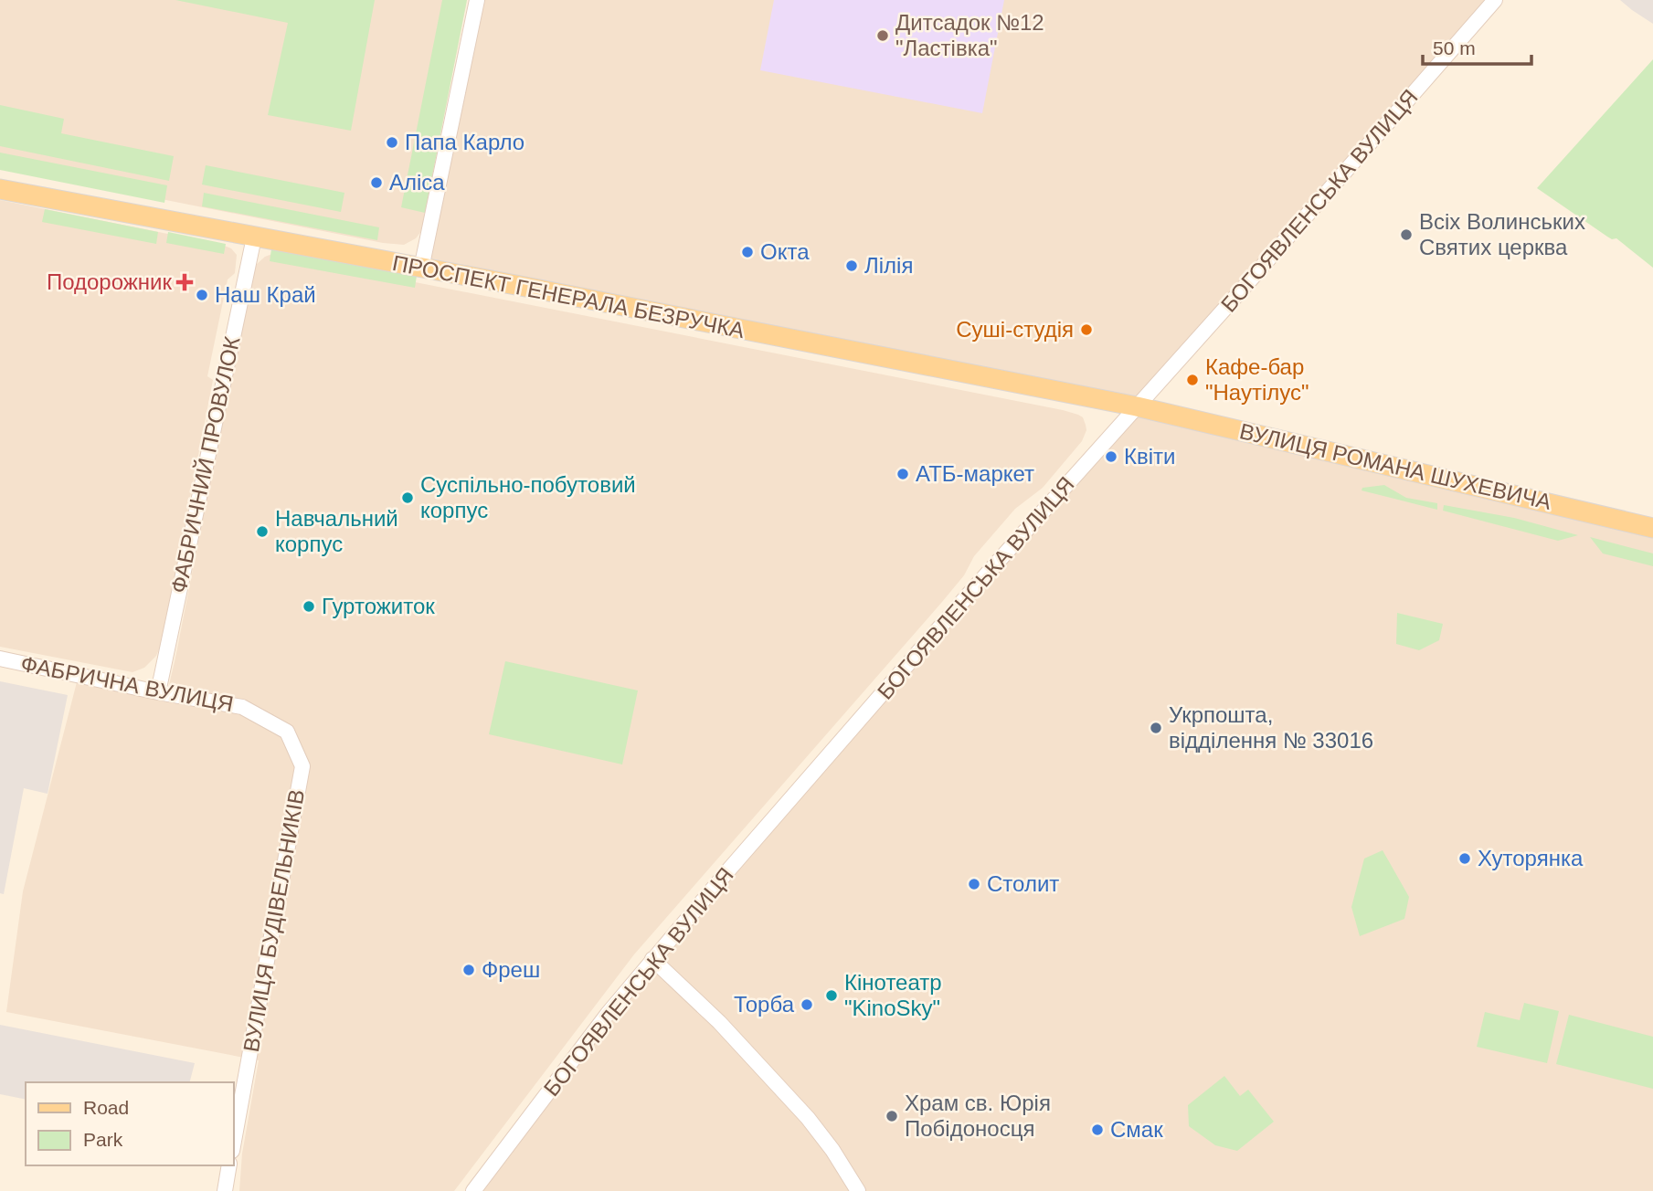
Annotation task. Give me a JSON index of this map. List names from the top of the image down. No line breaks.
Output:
{"streets":{"main road":["ПРОСПЕКТ ГЕНЕРАЛА БЕЗРУЧКА","ВУЛИЦЯ РОМАНА ШУХЕВИЧА"],"street":["БОГОЯВЛЕНСЬКА ВУЛИЦЯ","ФАБРИЧНИЙ ПРОВУЛОК","ФАБРИЧНА ВУЛИЦЯ","ВУЛИЦЯ БУДІВЕЛЬНИКІВ"]},"crossings":[["БОГОЯВЛЕНСЬКА ВУЛИЦЯ","ПРОСПЕКТ ГЕНЕРАЛА БЕЗРУЧКА"],["БОГОЯВЛЕНСЬКА ВУЛИЦЯ","ВУЛИЦЯ РОМАНА ШУХЕВИЧА"],["ПРОСПЕКТ ГЕНЕРАЛА БЕЗРУЧКА","ФАБРИЧНИЙ ПРОВУЛОК"],["ПРОСПЕКТ ГЕНЕРАЛА БЕЗРУЧКА","ВУЛИЦЯ РОМАНА ШУХЕВИЧА"],["ФАБРИЧНИЙ ПРОВУЛОК","ФАБРИЧНА ВУЛИЦЯ"],["ФАБРИЧНА ВУЛИЦЯ","ВУЛИЦЯ БУДІВЕЛЬНИКІВ"]],"places":{"other":["Дитсадок №12 \"Ластівка\"","Папа Карло","Аліса","Всіх Волинських Святих церква","Окта","Лілія","Наш Край","Суші-студія","Кафе-бар \"Наутілус\"","Квіти","АТБ-маркет","Суспільно-побутовий корпус","Навчальний корпус","Гуртожиток","Укрпошта, відділення № 33016","Хуторянка","Столит","Фреш","Кінотеатр \"KinoSky\"","Торба","Храм св. Юрія Побідоносця","Смак"],"health":["Подорожник"]},"legend":["Road","Park"],"scale_bar":"50 m"}
